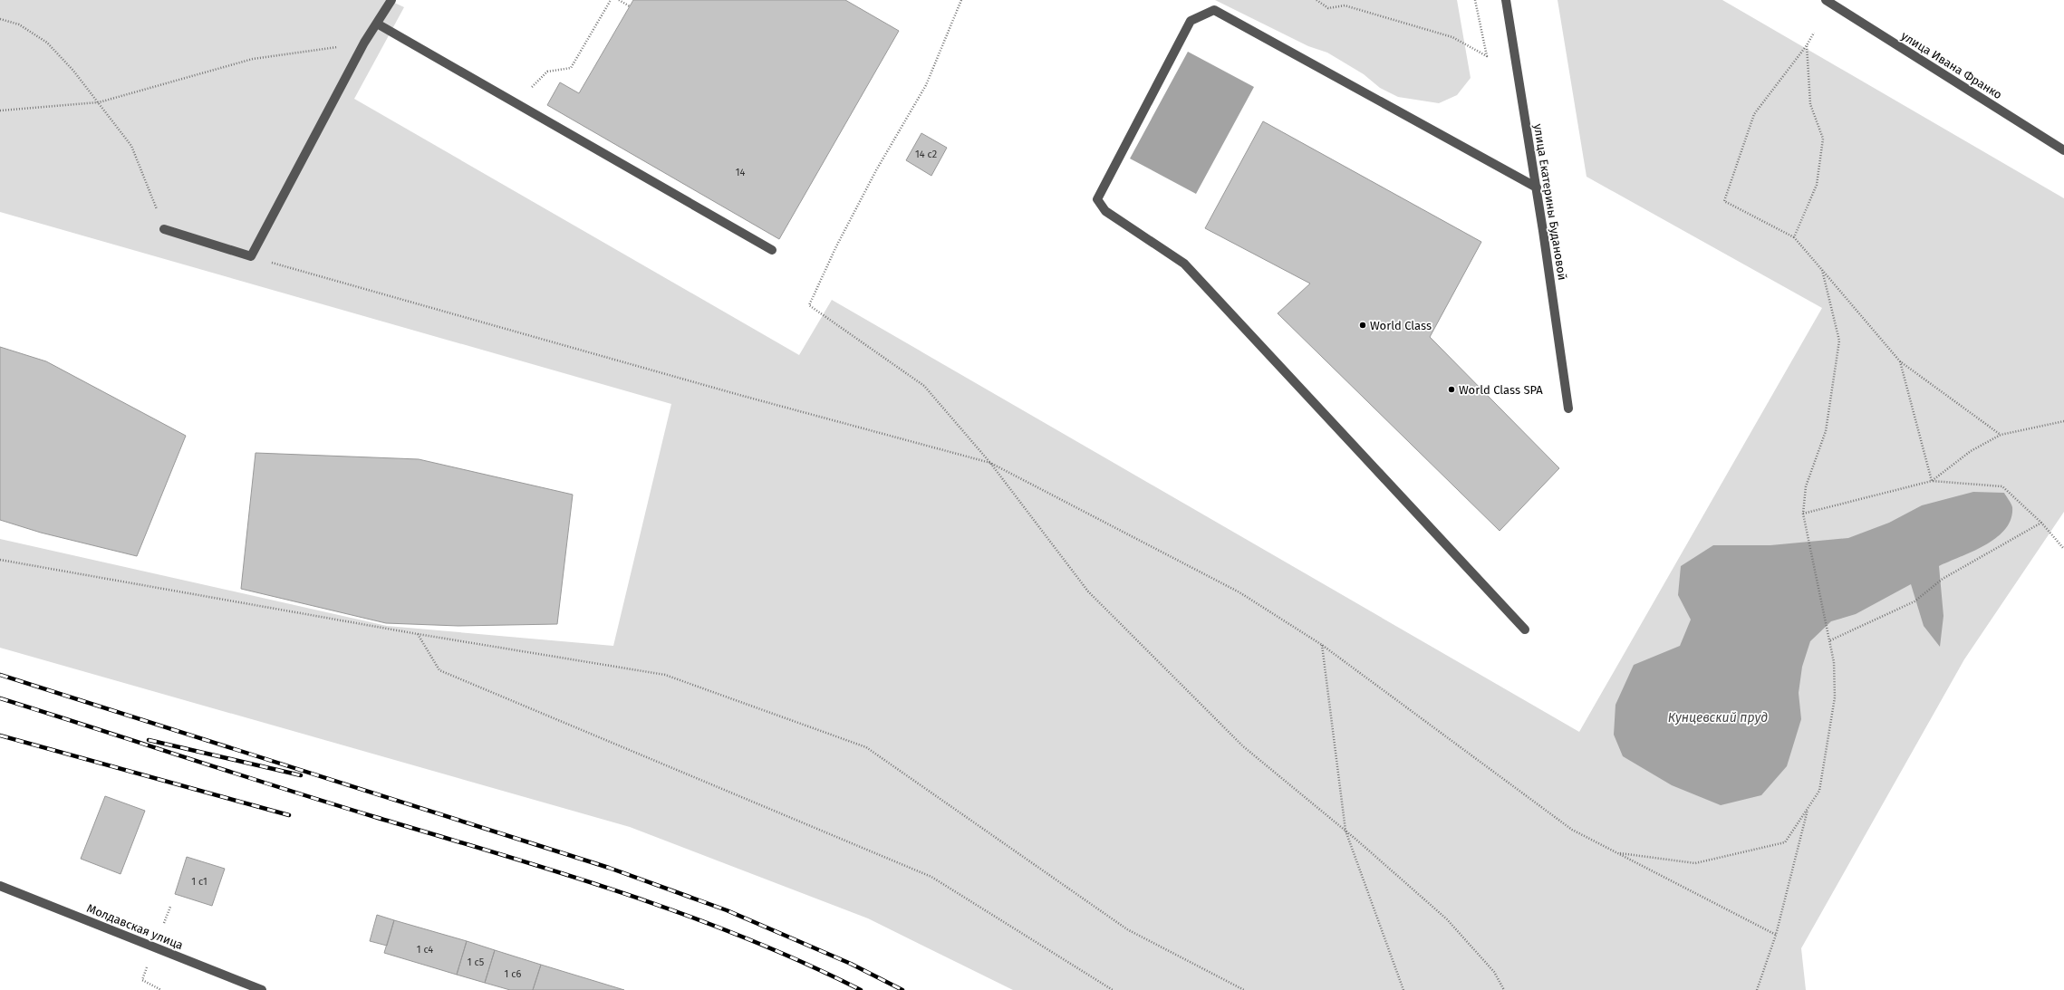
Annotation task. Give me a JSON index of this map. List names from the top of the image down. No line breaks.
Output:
{"streets":{"street":["улица Ивана Франко","улица Екатерины Будановой","Молдавская улица"]},"water":["Кунцевский пруд"],"places":["World Class","World Class SPA"],"house_numbers":["14 с2","14","1 с1","1 с4","1 с5","1 с6"]}
